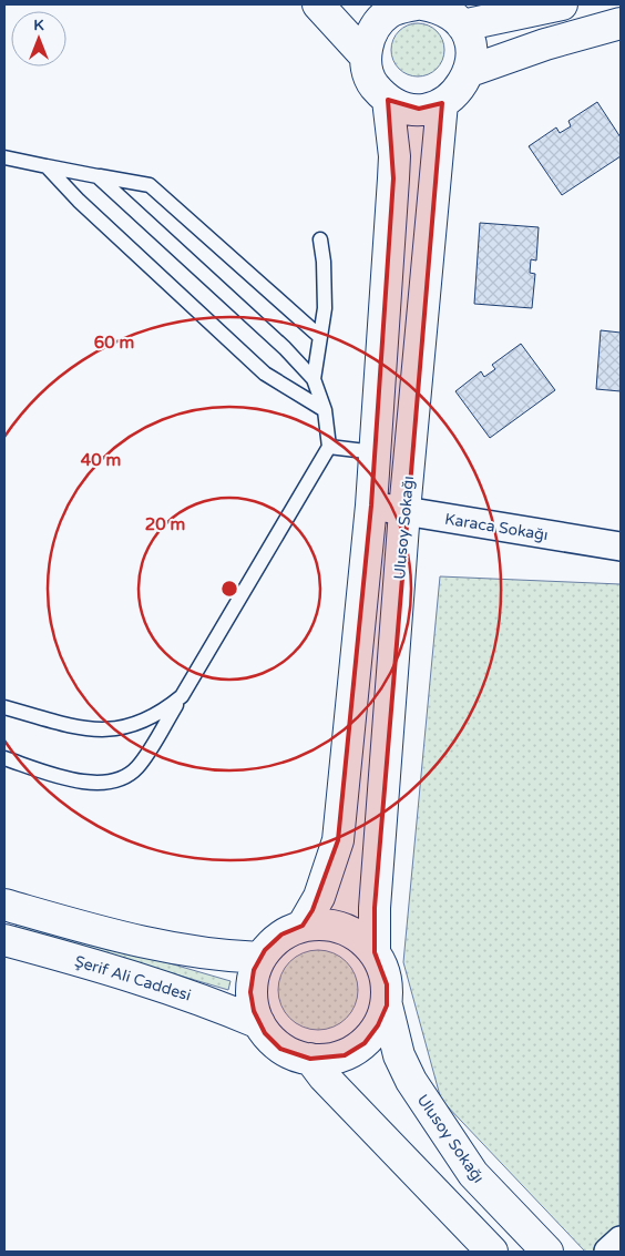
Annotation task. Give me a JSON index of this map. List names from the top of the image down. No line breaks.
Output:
{"streets":{"street":["Karaca Sokağı","Ulusoy Sokağı","Şerif Ali Caddesi"]},"crossings":[["Karaca Sokağı","Ulusoy Sokağı"],["Ulusoy Sokağı","Şerif Ali Caddesi"]],"north":"top","rings":["60 m","40 m","20 m"]}
